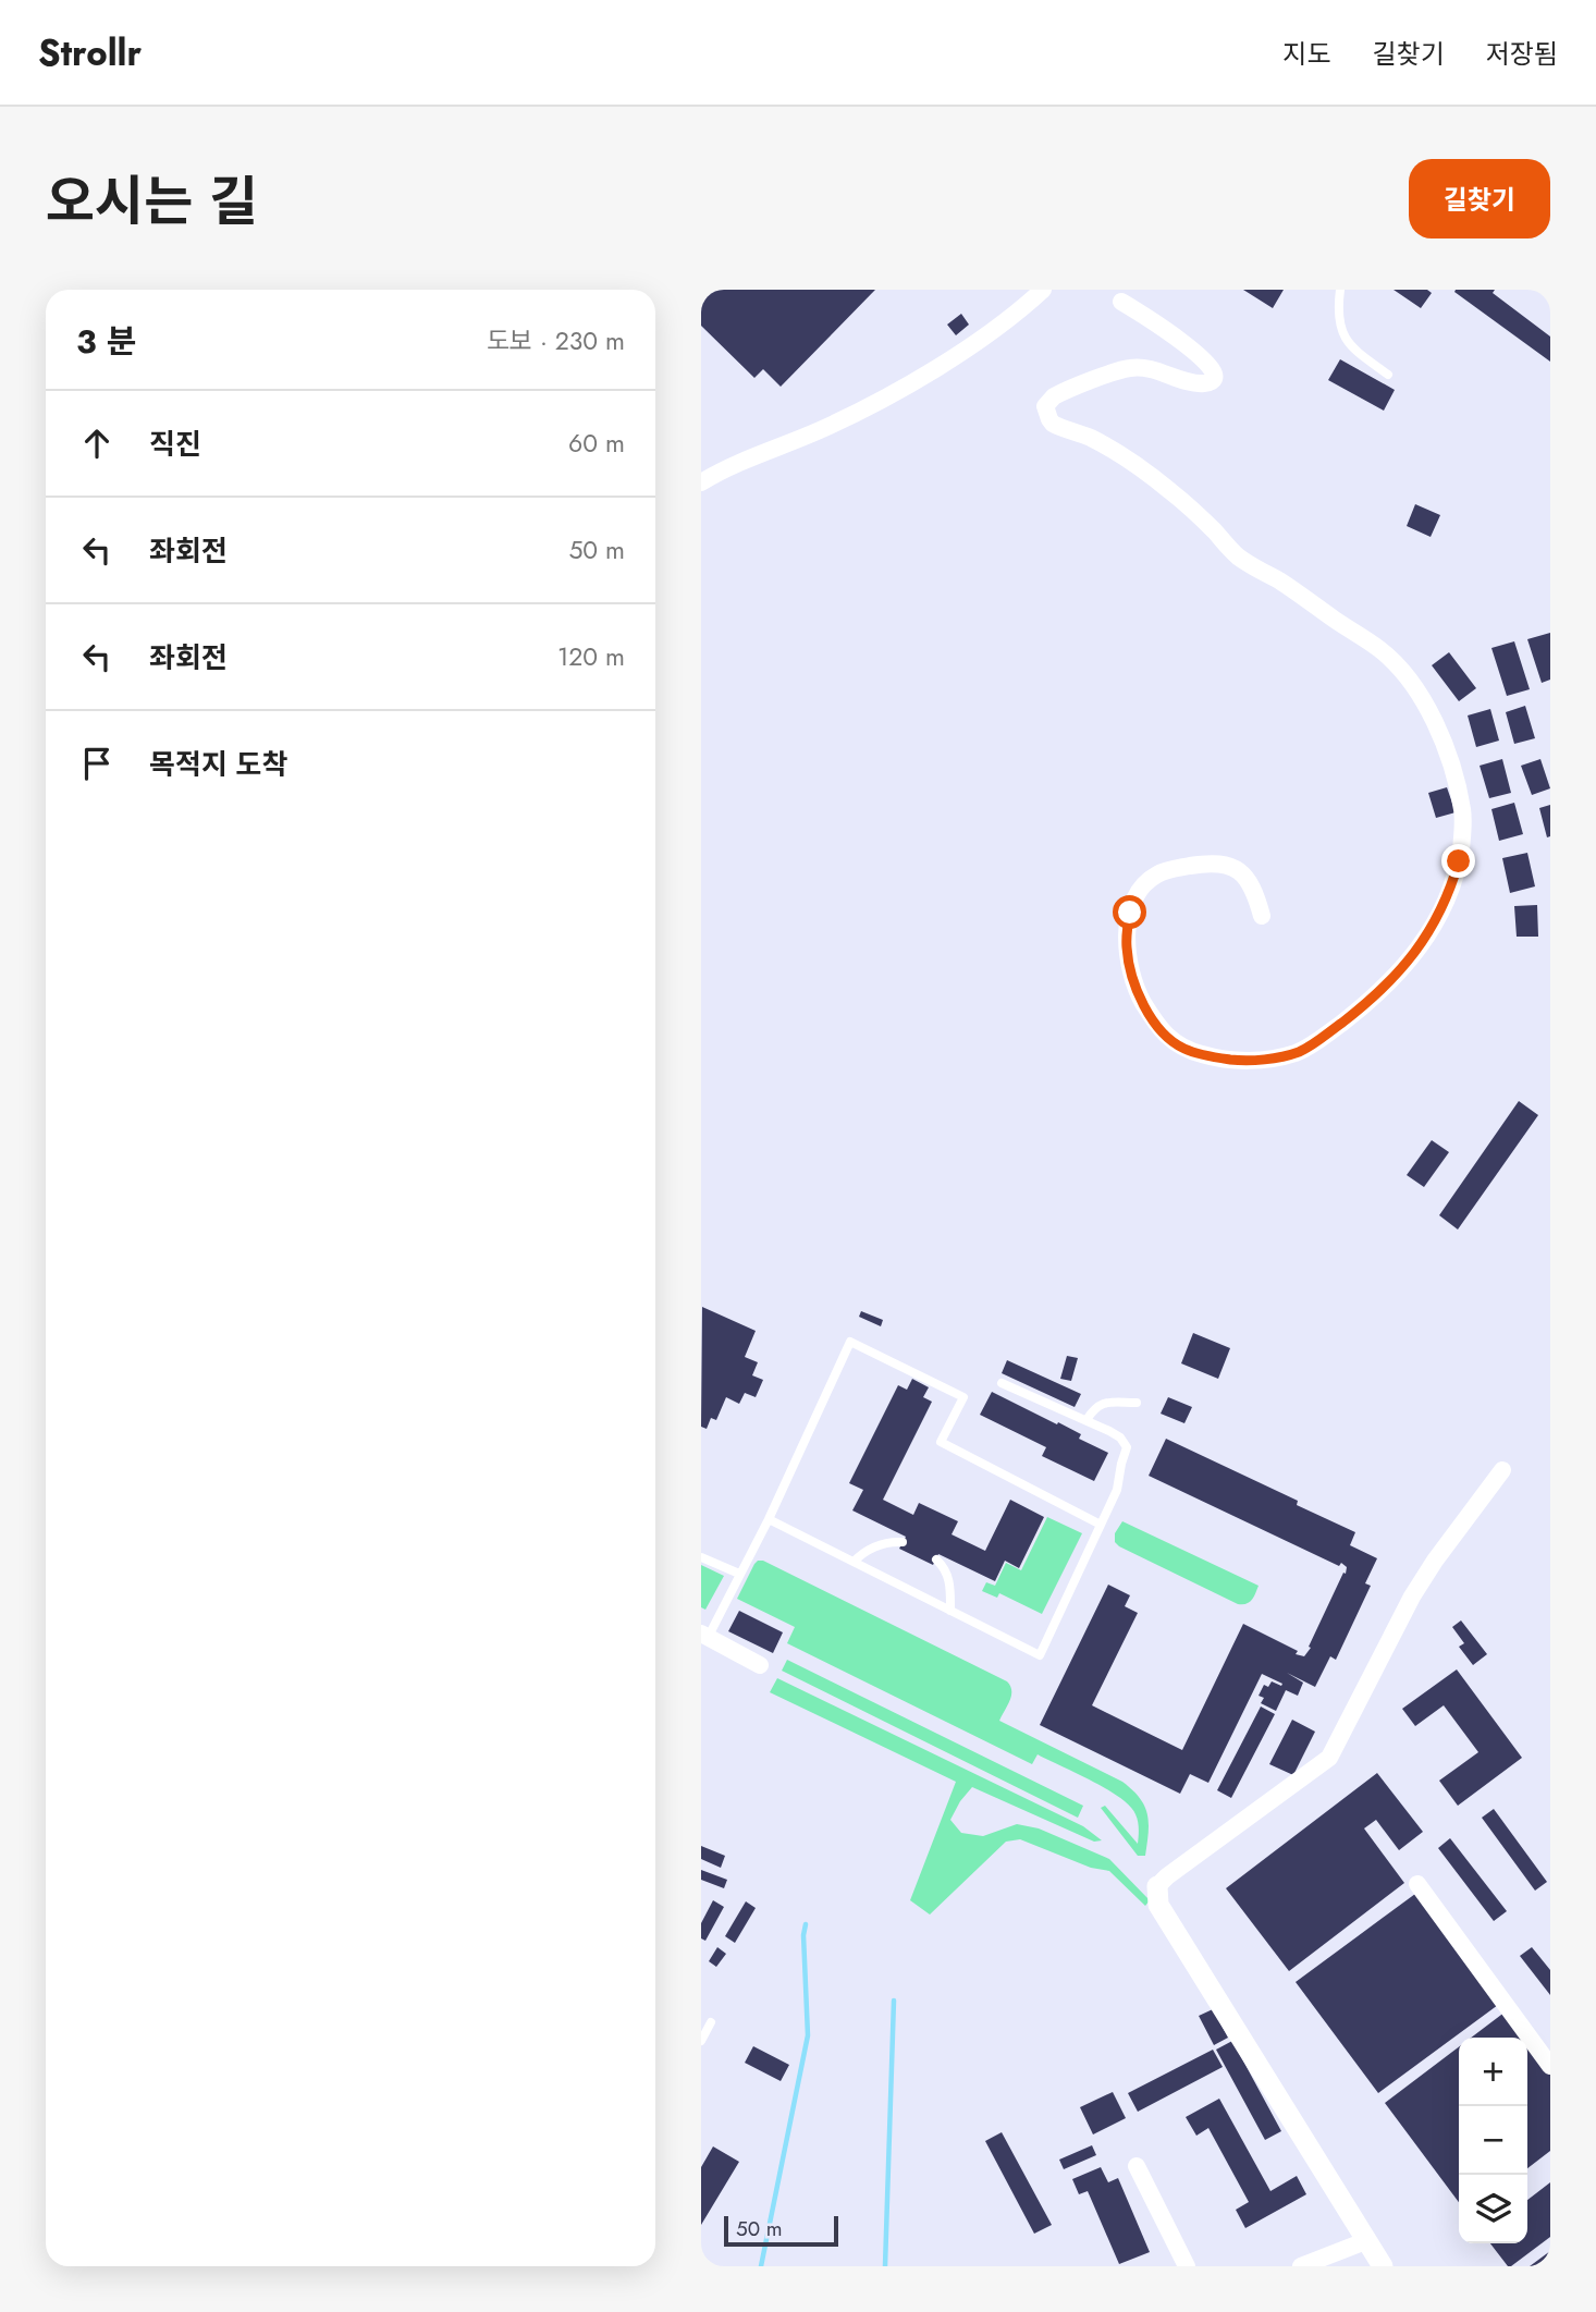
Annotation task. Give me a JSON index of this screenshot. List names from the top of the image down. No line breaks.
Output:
{"scale_bar":"50 m","page":{"header":"Strollr","nav":["지도","길찾기","저장됨"],"title":"오시는 길","buttons":"길찾기","heading":["3 분","도보 · 230 m"],"list":[["직진","60 m"],["좌회전","50 m"],["좌회전","120 m"],"목적지 도착"],"map_buttons":["+","−"],"scale":"50 m"}}
